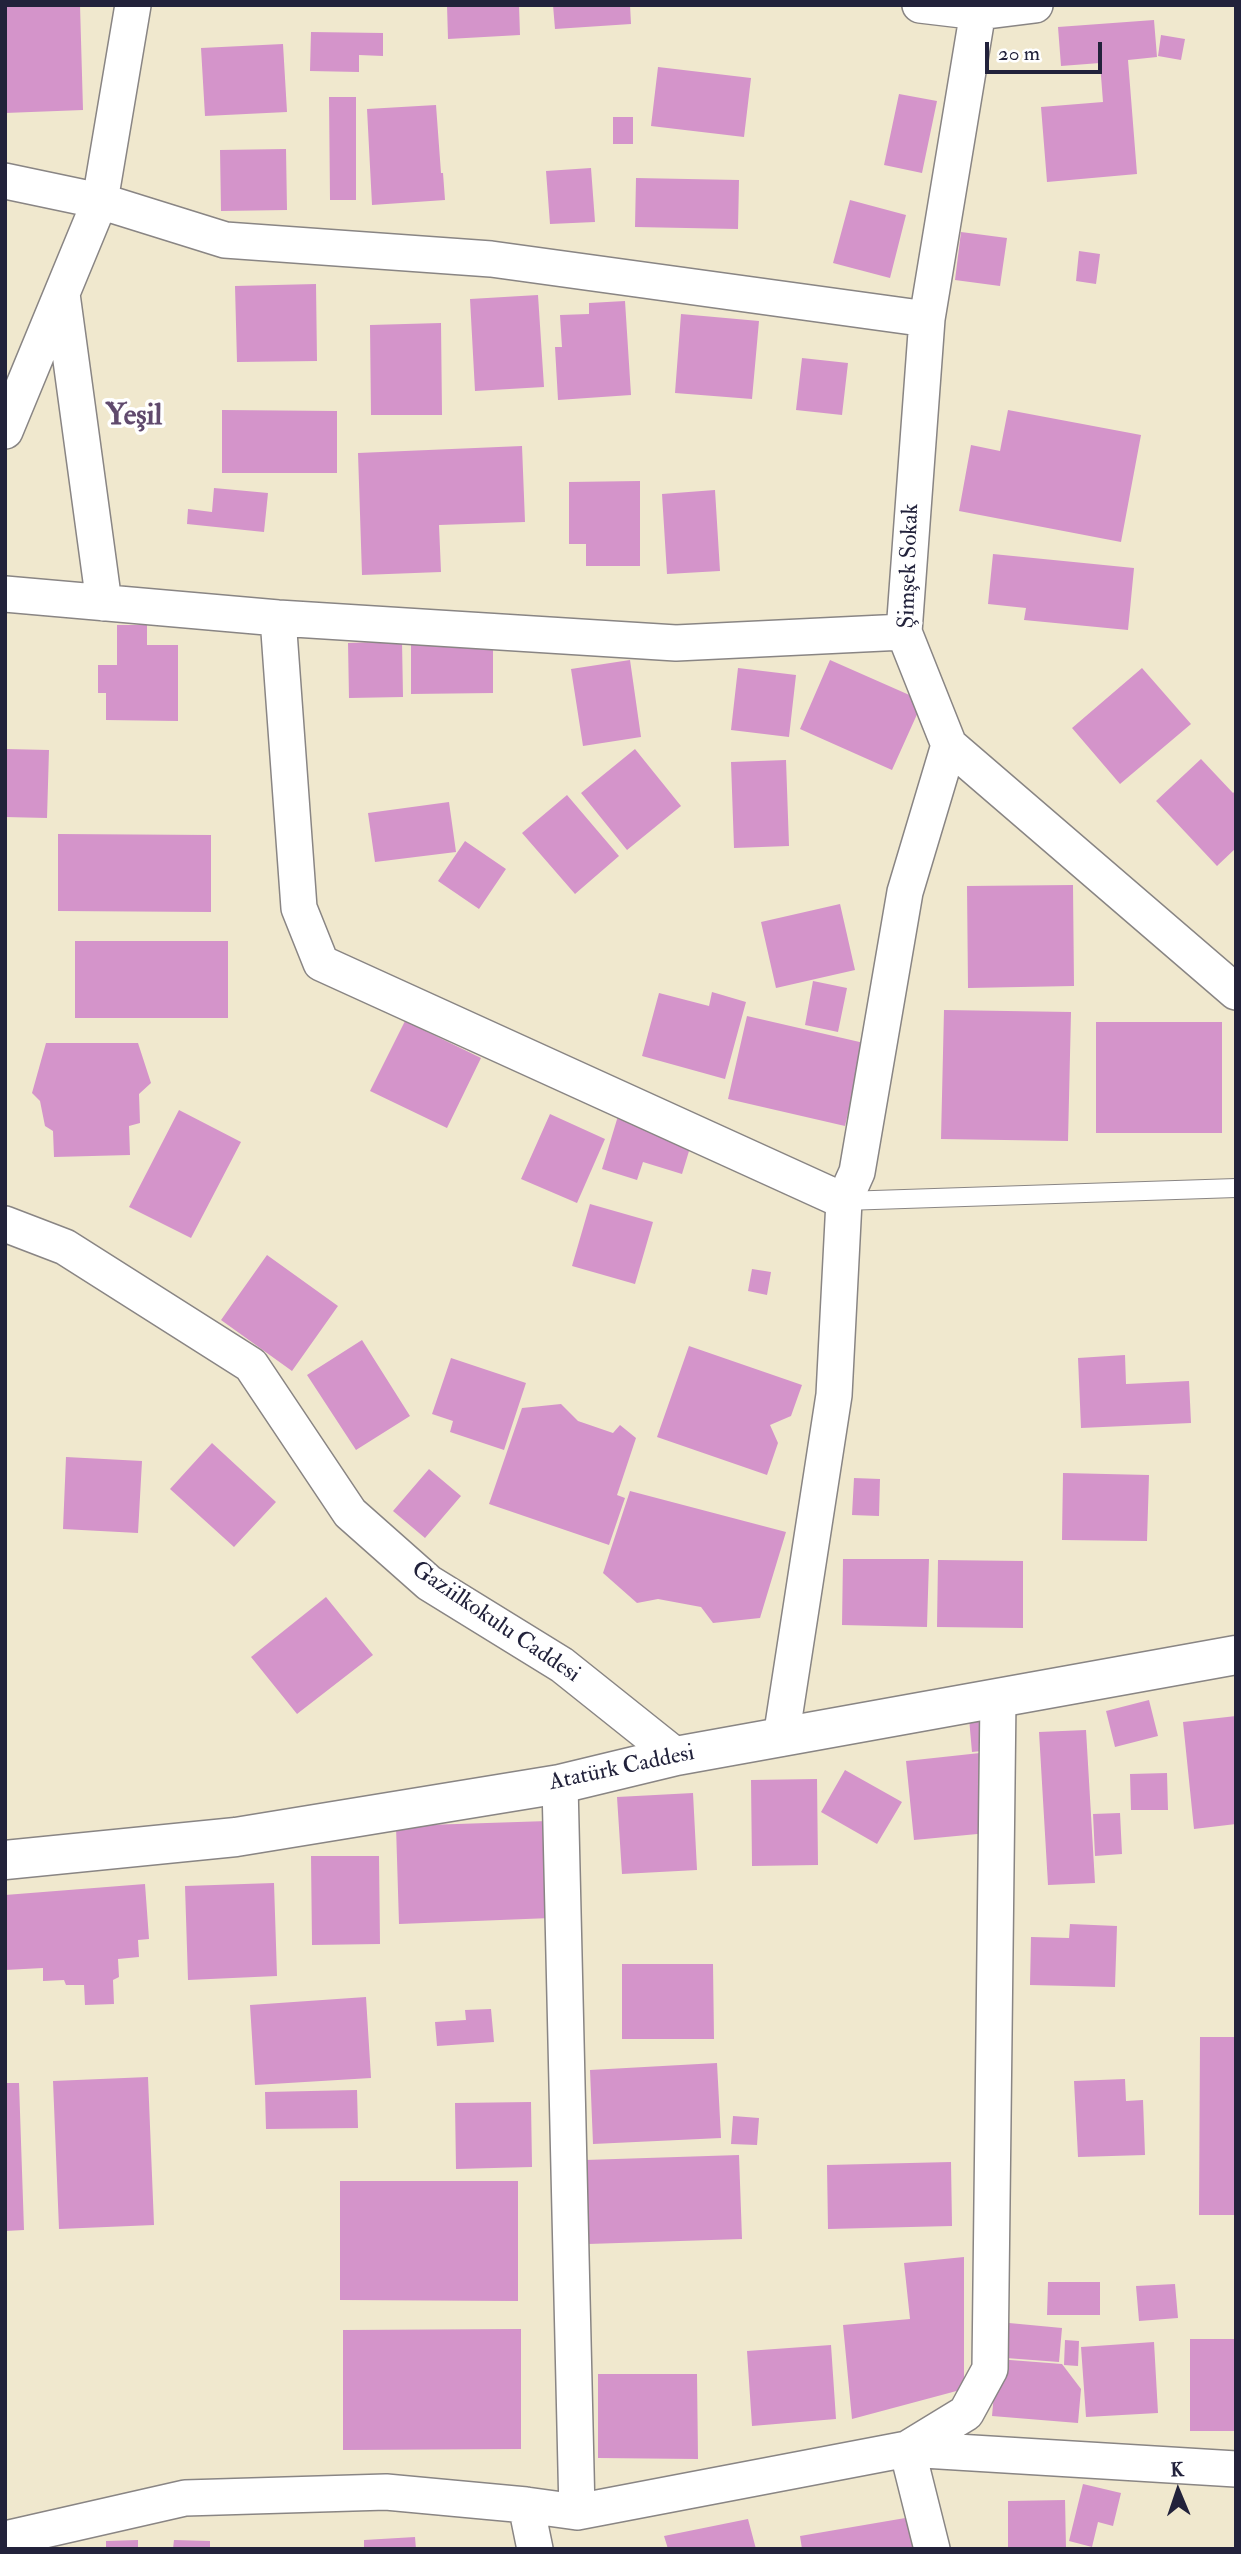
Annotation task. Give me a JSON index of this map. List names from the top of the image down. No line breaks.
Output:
{"streets":{"street":["Şimşek Sokak","Gaziilkokulu Caddesi","Atatürk Caddesi"]},"crossings":[["Gaziilkokulu Caddesi","Atatürk Caddesi"]],"districts":["Yeşil"],"scale_bar":"20 m","north":"top"}
